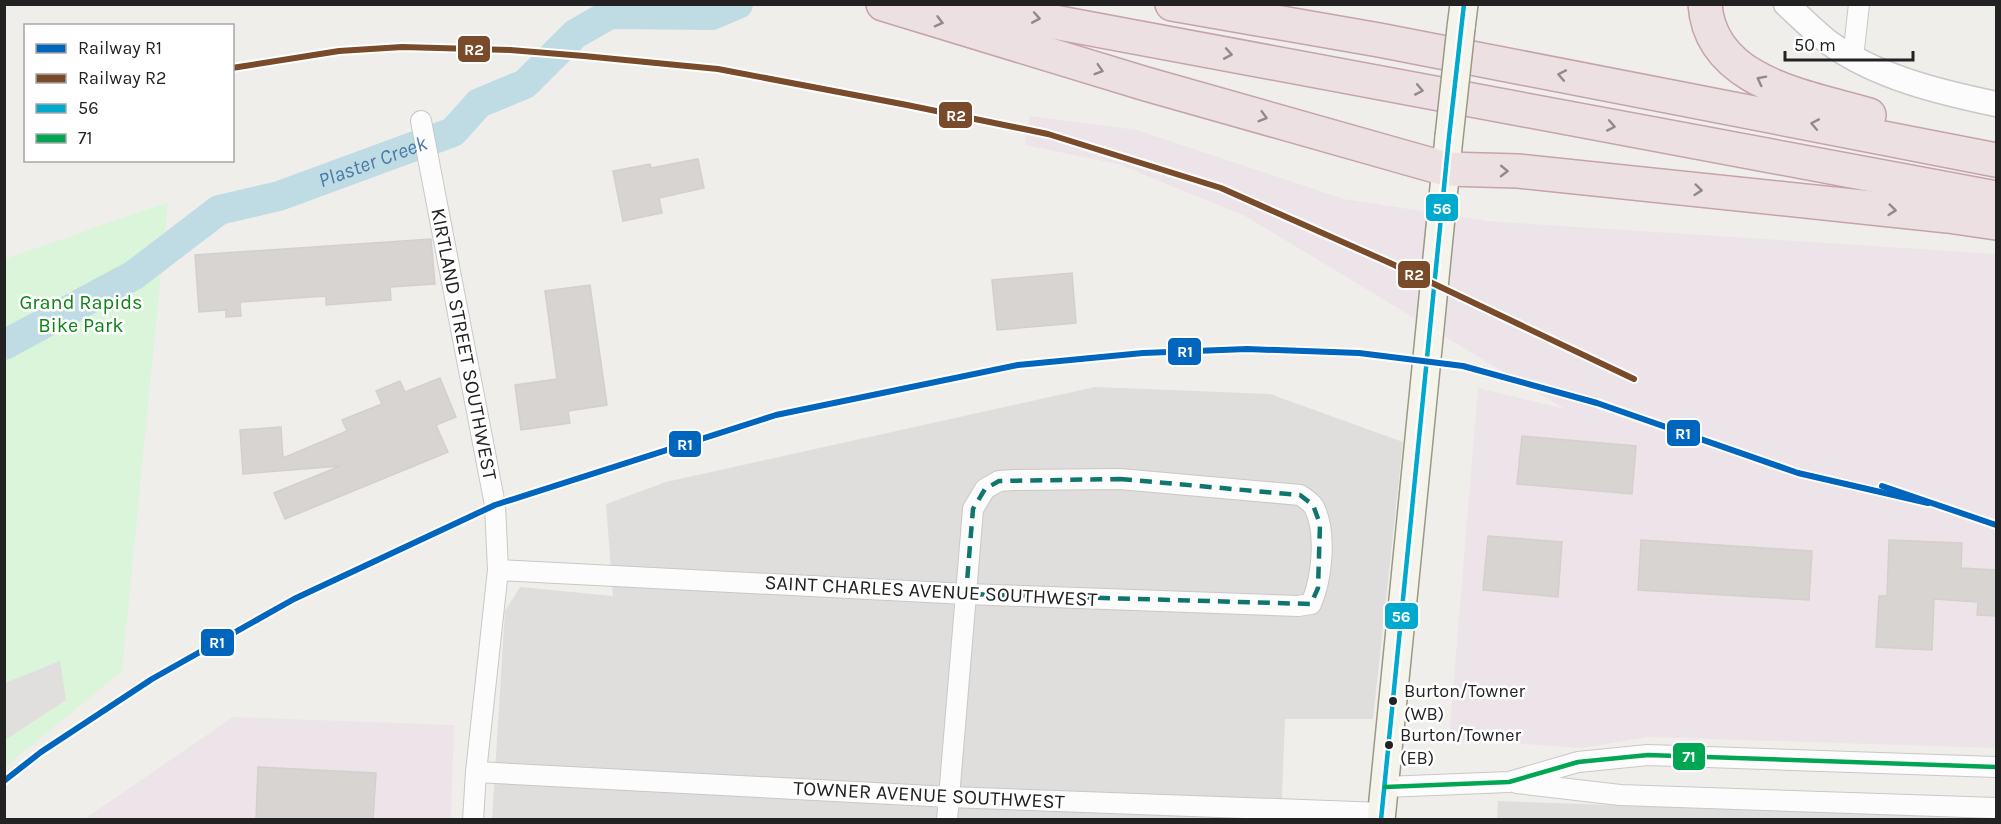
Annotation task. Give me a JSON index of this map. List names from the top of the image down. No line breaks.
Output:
{"streets":{"street":["KIRTLAND STREET SOUTHWEST","SAINT CHARLES AVENUE SOUTHWEST","TOWNER AVENUE SOUTHWEST"]},"crossings":[["KIRTLAND STREET SOUTHWEST","SAINT CHARLES AVENUE SOUTHWEST"],["KIRTLAND STREET SOUTHWEST","TOWNER AVENUE SOUTHWEST"]],"water":["Plaster Creek"],"parks":["Grand Rapids Bike Park"],"places":["Burton/Towner (WB)","Burton/Towner (EB)"],"lines":["transit line 56","rail line R2","rail line R1","transit line 71"],"legend":["Railway R1","Railway R2","56","71"],"scale_bar":"50 m"}
